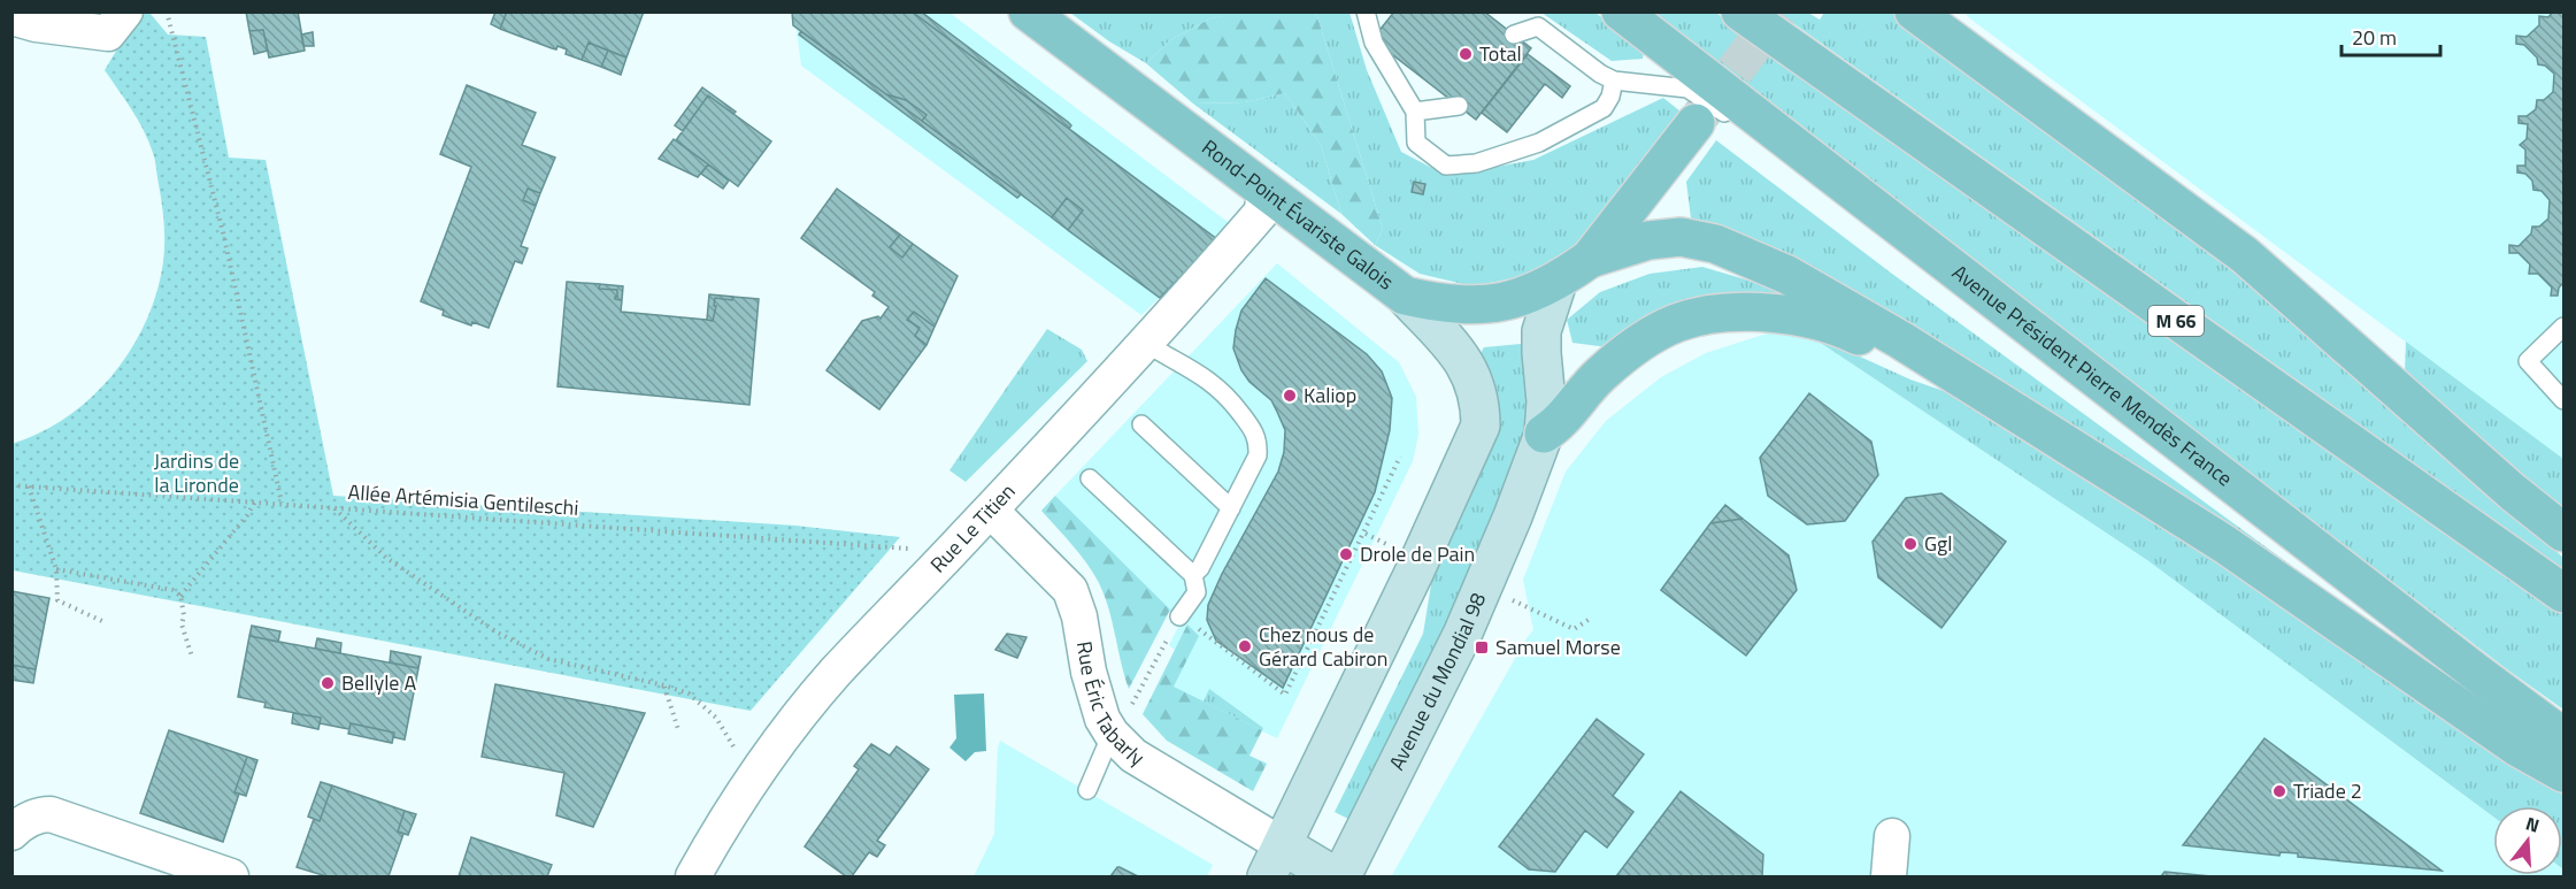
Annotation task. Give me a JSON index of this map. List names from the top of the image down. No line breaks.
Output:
{"streets":{"main road":["Rond-Point Évariste Galois","M 66","Avenue Président Pierre Mendès France","Avenue du Mondial 98"],"street":["Rue Le Titien","Rue Éric Tabarly"],"path":["Allée Artémisia Gentileschi"]},"crossings":[["Rond-Point Évariste Galois","Rue Le Titien"],["Rond-Point Évariste Galois","Avenue du Mondial 98"],["Rue Le Titien","Rue Éric Tabarly"]],"parks":["Jardins de la Lironde"],"places":{"other":["Total","Kaliop","Ggl","Drole de Pain","Chez nous de Gérard Cabiron","Bellyle A","Triade 2"],"transit":["Samuel Morse"]},"scale_bar":"20 m","north":"top"}
